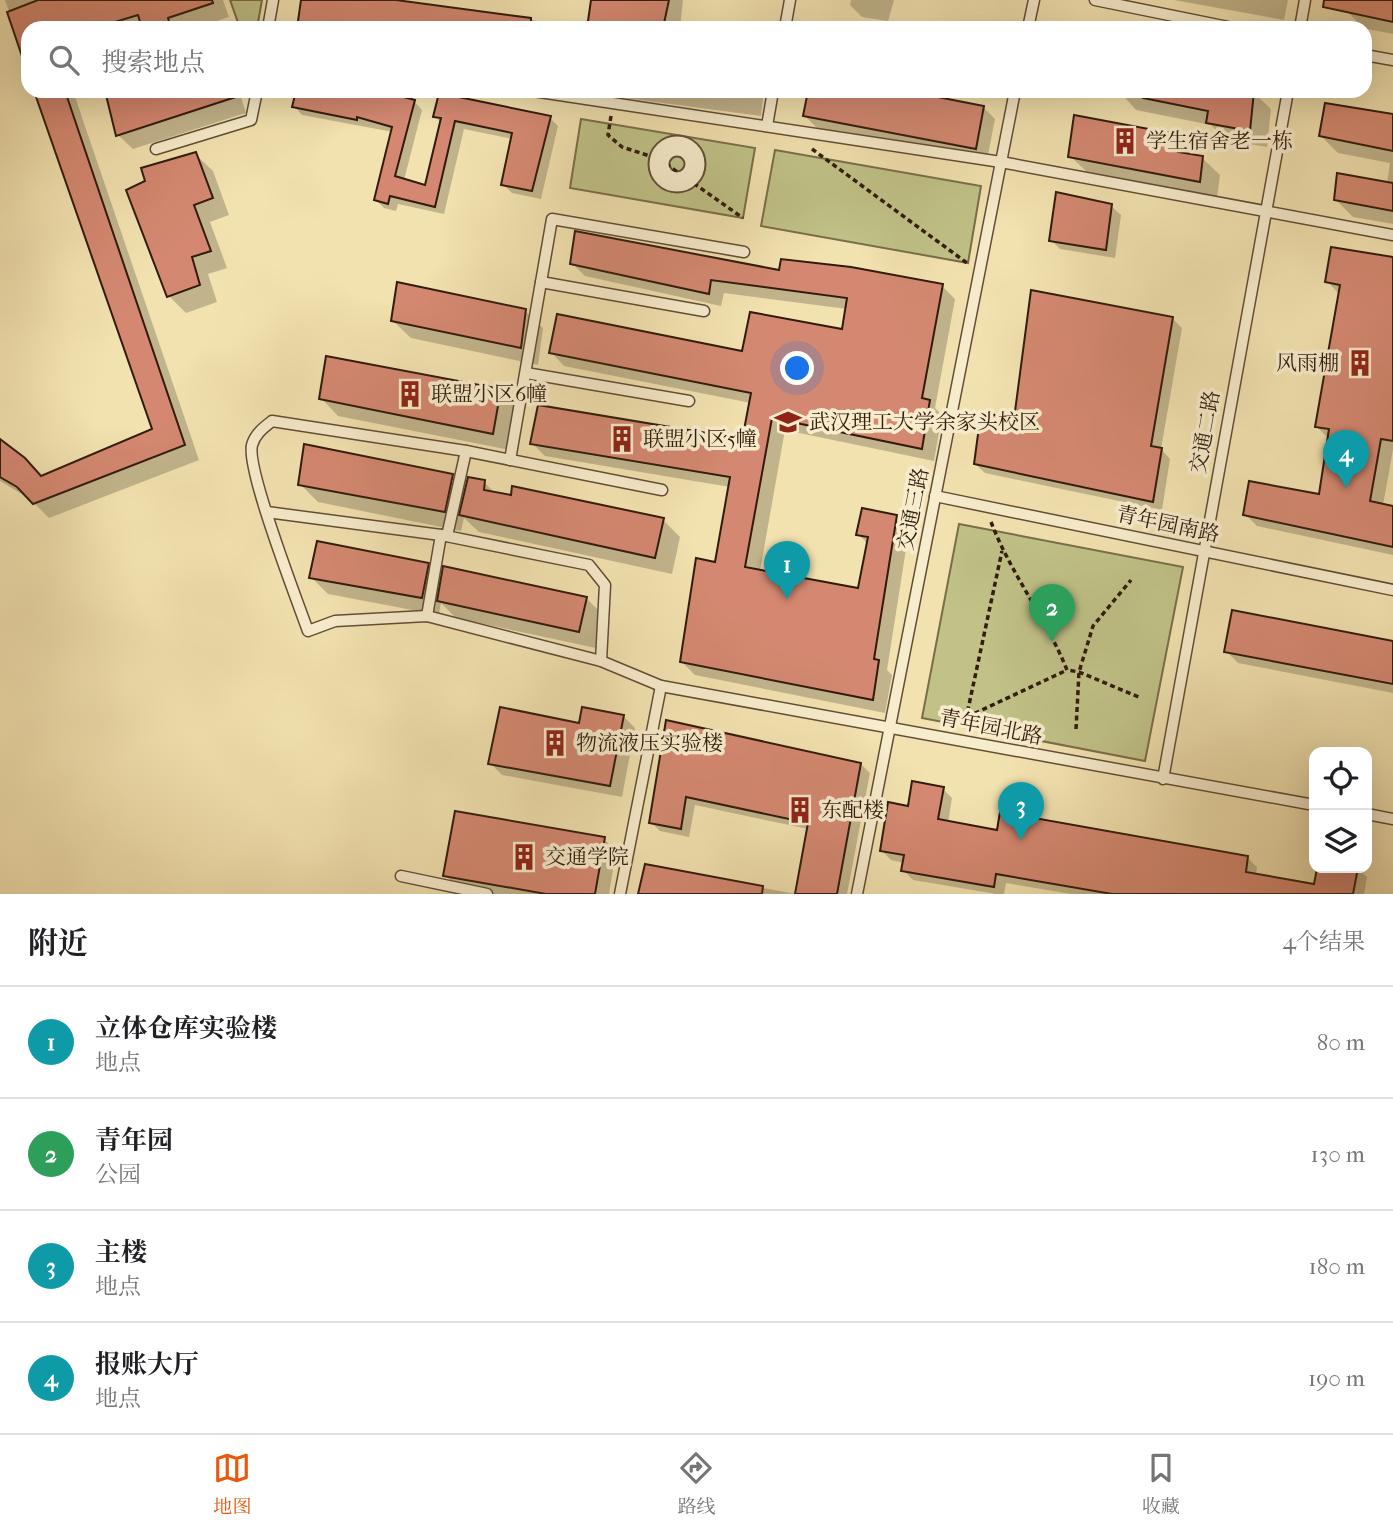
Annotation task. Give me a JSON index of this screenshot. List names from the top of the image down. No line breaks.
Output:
{"streets":{"lane":["交通二路","交通三路","青年园南路","青年园北路"]},"crossings":[["交通二路","青年园南路"],["交通二路","青年园北路"],["交通三路","青年园南路"],["交通三路","青年园北路"]],"places":{"building":["学生宿舍老一栋","风雨棚","联盟小区6幢","联盟小区5幢","物流液压实验楼","东配楼","交通学院"],"school or university":["武汉理工大学余家头校区"]},"page":{"search":"搜索地点","pins":["4","1","2","3"],"heading":["附近","4个结果"],"list":[{"mark":"1","name":"立体仓库实验楼","note":"地点","value":"80 m"},{"mark":"2","name":"青年园","note":"公园","value":"130 m"},{"mark":"3","name":"主楼","note":"地点","value":"180 m"},{"mark":"4","name":"报账大厅","note":"地点","value":"190 m"}],"nav":["地图","路线","收藏"]}}
